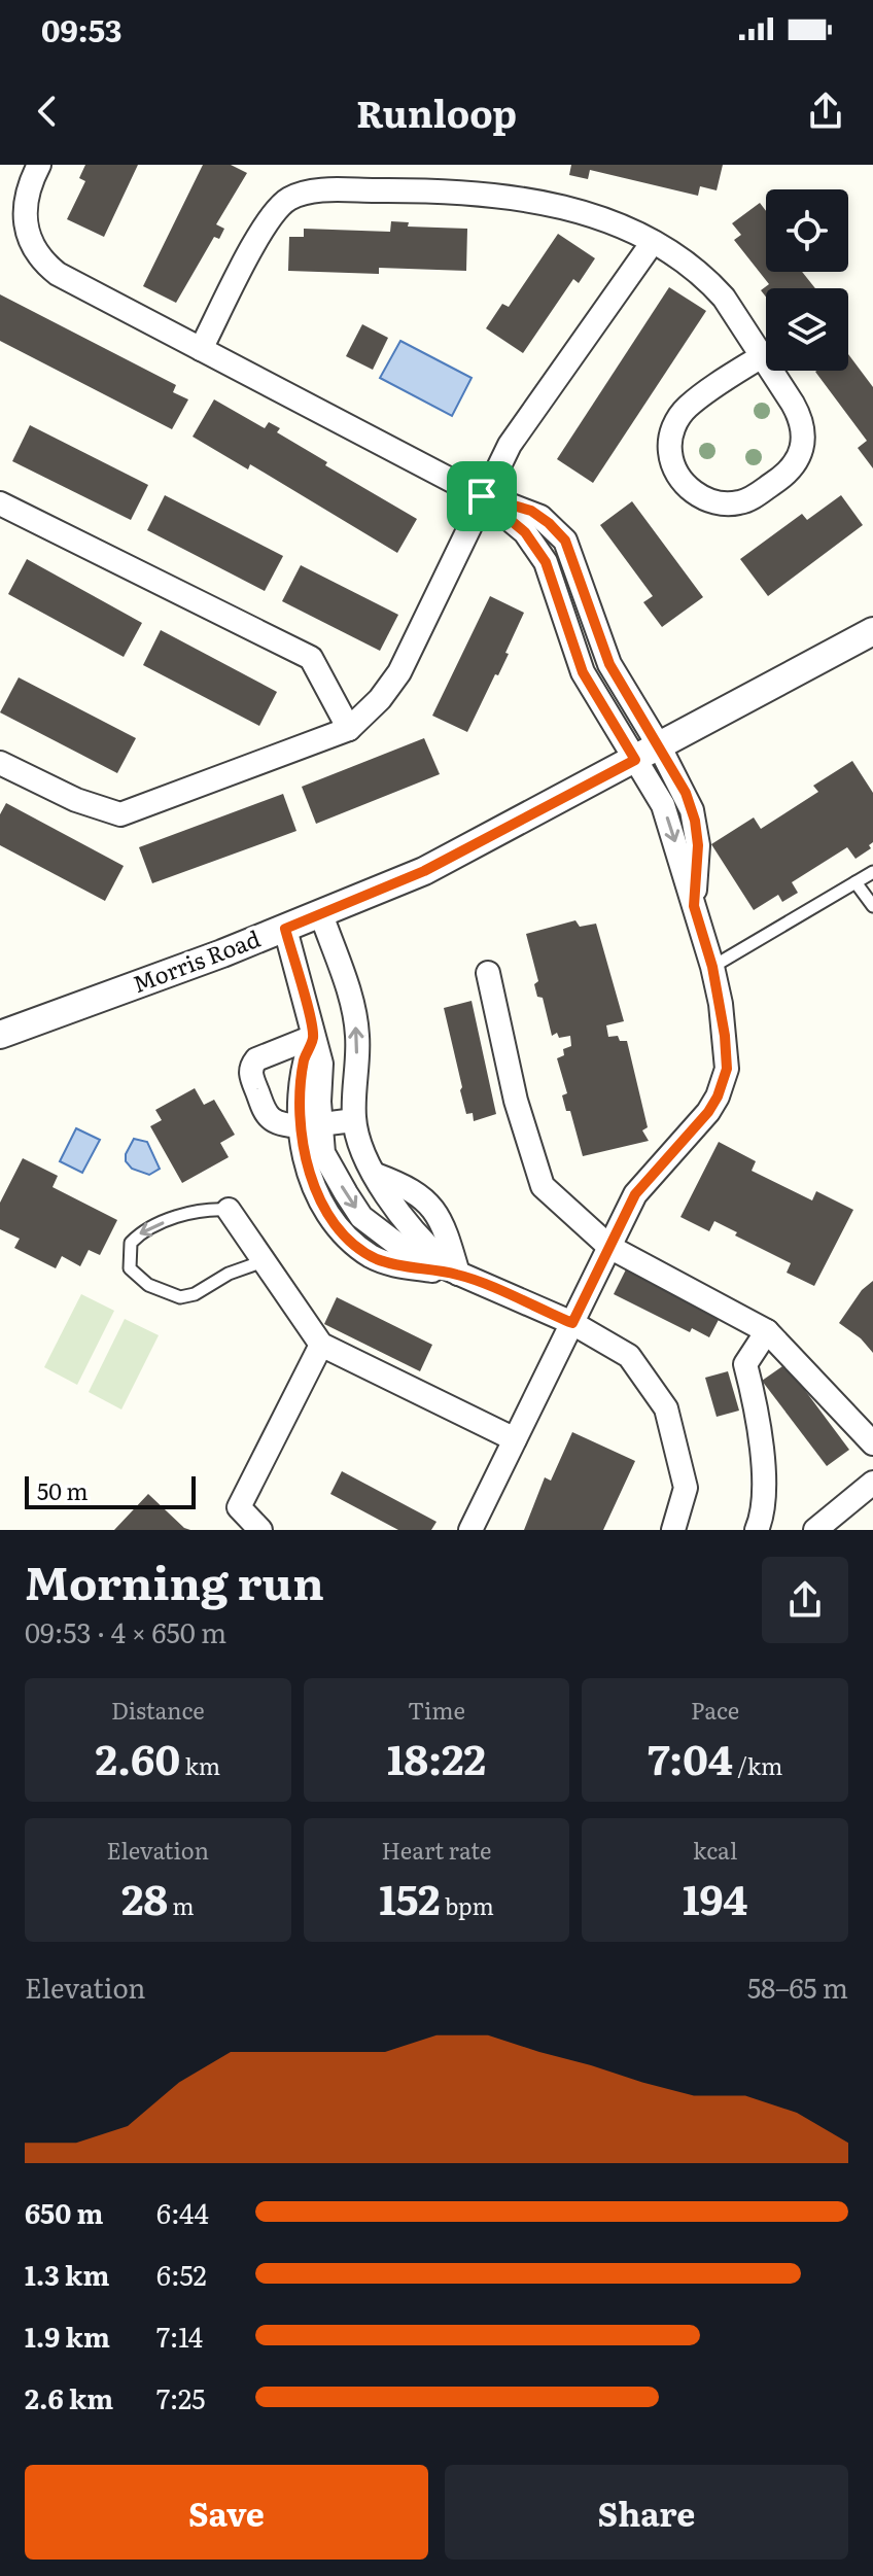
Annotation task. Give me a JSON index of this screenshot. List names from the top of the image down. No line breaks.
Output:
{"streets":{"street":["Morris Road"]},"scale_bar":"50 m","page":{"status":"09:53","header":"Runloop","scale":"50 m","heading":["Morning run","09:53 · 4 × 650 m"],"stats":[["Distance","2.60 km"],["Time","18:22"],["Pace","7:04 /km"],["Elevation","28 m"],["Heart rate","152 bpm"],["kcal","194"]],"chart":["Elevation","58–65 m"],"list":[{"name":"650 m","note":"6:44"},{"name":"1.3 km","note":"6:52"},{"name":"1.9 km","note":"7:14"},{"name":"2.6 km","note":"7:25"}],"buttons":["Save","Share"]}}
